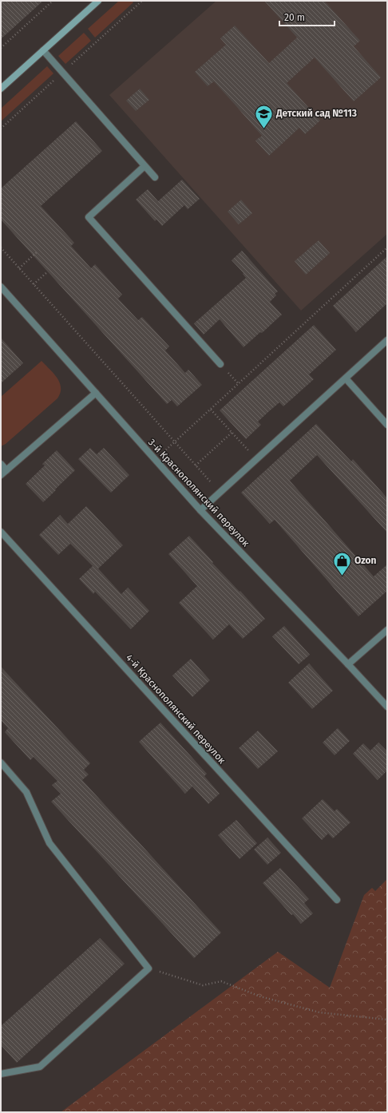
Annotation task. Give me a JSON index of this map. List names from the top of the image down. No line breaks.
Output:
{"streets":{"street":["3-й Краснополянский переулок","4-й Краснополянский переулок"]},"places":{"school or university":["Детский сад №113"],"shop":["Ozon"]},"scale_bar":"20 m"}
